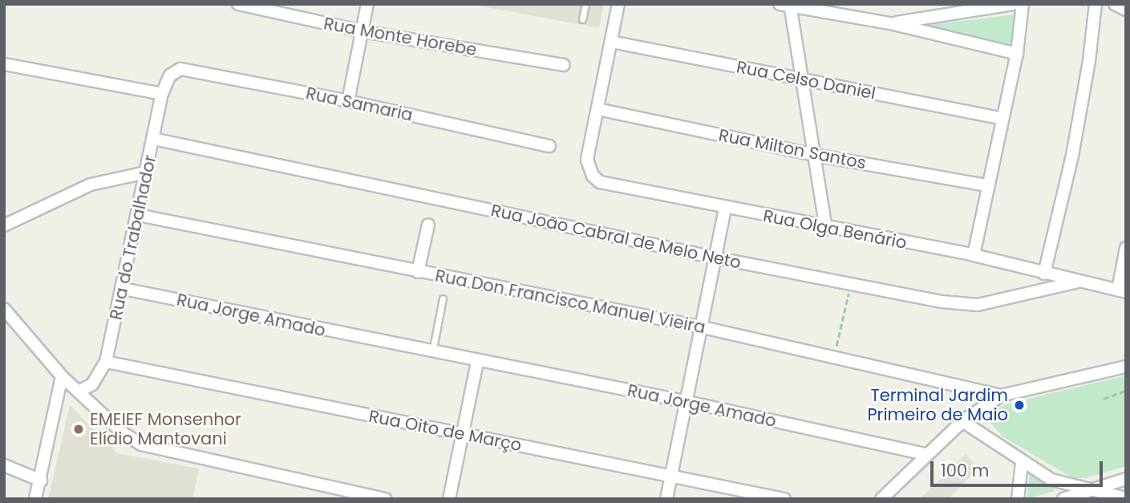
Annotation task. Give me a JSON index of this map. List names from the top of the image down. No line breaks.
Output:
{"streets":{"street":["Rua Monte Horebe","Rua Celso Daniel","Rua Samaria","Rua Milton Santos","Rua Olga Benário","Rua João Cabral de Melo Neto","Rua do Trabalhador","Rua Don Francisco Manuel Vieira","Rua Jorge Amado","Rua Oito de Março"]},"crossings":[["Rua Samaria","Rua do Trabalhador"],["Rua Milton Santos","Rua Olga Benário"],["Rua Olga Benário","Rua João Cabral de Melo Neto"],["Rua João Cabral de Melo Neto","Rua do Trabalhador"],["Rua do Trabalhador","Rua Don Francisco Manuel Vieira"],["Rua do Trabalhador","Rua Jorge Amado"],["Rua do Trabalhador","Rua Oito de Março"]],"places":["Terminal Jardim Primeiro de Maio","EMEIEF Monsenhor Elídio Mantovani"],"scale_bar":"100 m"}
